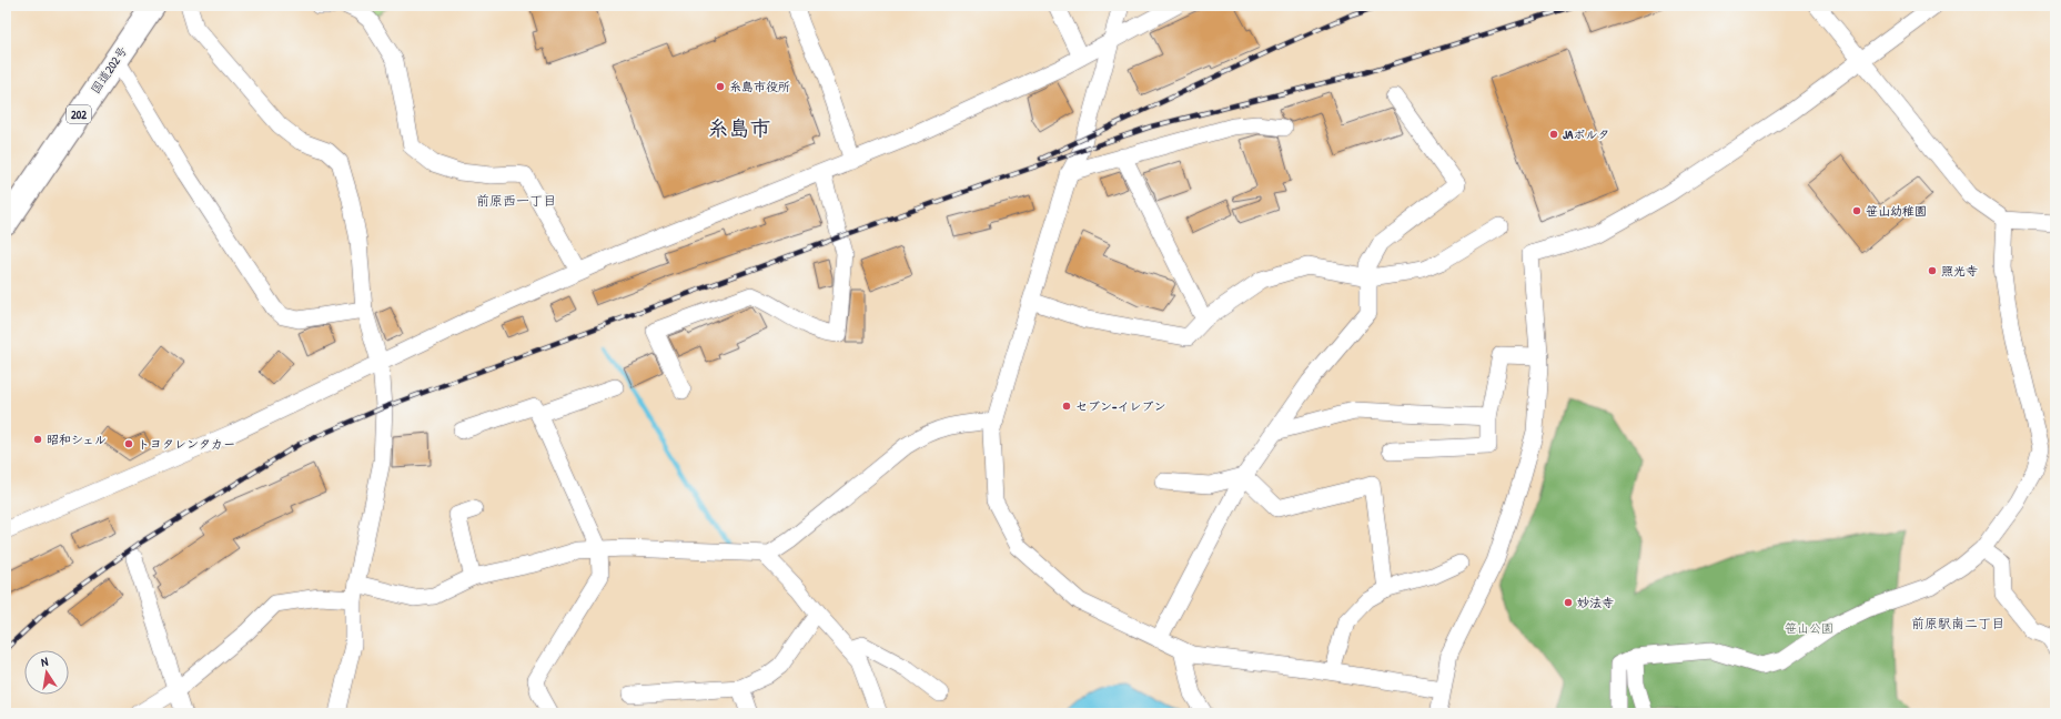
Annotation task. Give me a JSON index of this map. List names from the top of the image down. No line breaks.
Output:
{"streets":{"highway":["国道202号","202"]},"districts":["糸島市","前原西一丁目","前原駅南二丁目"],"parks":["笹山公園"],"places":["糸島市役所","JAポルタ","笹山幼稚園","照光寺","セブン-イレブン","昭和シェル","トヨタレンタカー","妙法寺"],"north":"top"}
